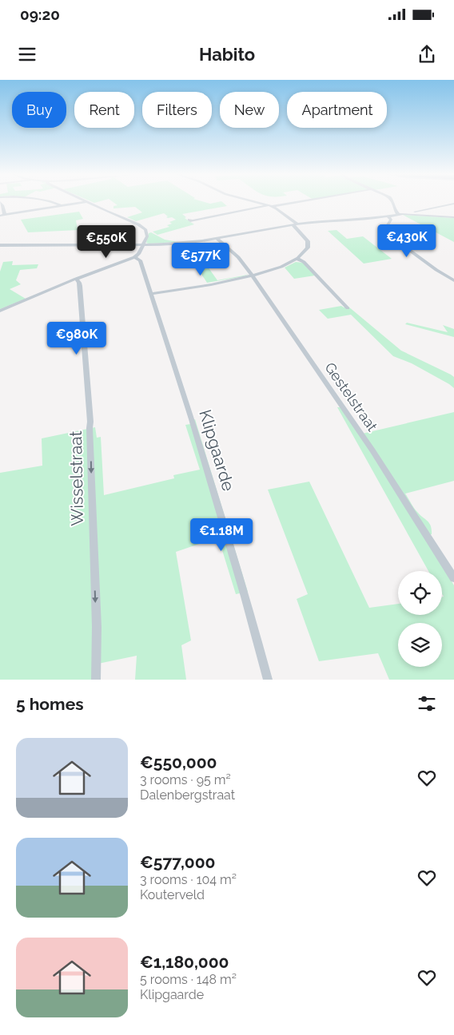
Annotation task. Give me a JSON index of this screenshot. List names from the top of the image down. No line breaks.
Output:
{"streets":{"street":["Gestelstraat","Klipgaarde","Wisselstraat"]},"one_way":["Wisselstraat"],"page":{"status":"09:20","header":"Habito","chip":["Buy","Rent","Filters","New","Apartment"],"price":["€430K","€550K","€577K","€980K","€1.18M"],"heading":"5 homes","list":[{"name":"€550,000","note":"3 rooms · 95 m² · Dalenbergstraat"},{"name":"€577,000","note":"3 rooms · 104 m² · Kouterveld"},{"name":"€1,180,000","note":"5 rooms · 148 m² · Klipgaarde"}]}}
